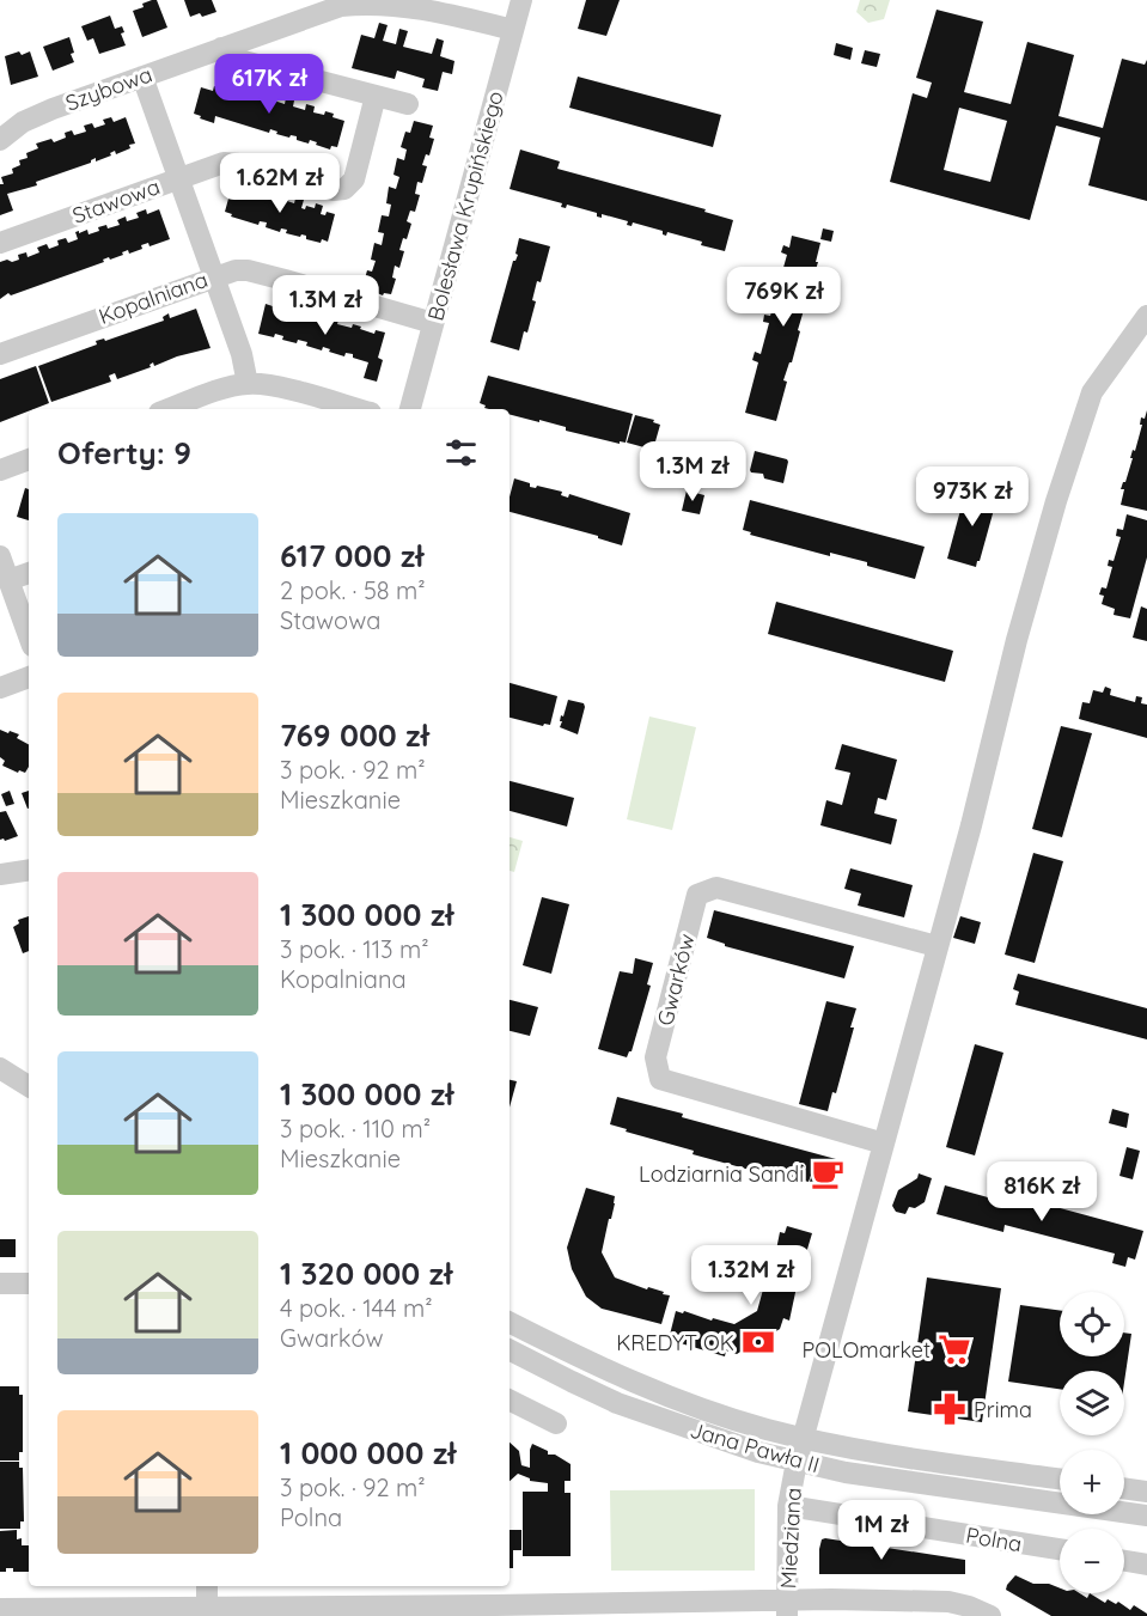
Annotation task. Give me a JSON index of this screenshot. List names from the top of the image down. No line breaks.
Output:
{"streets":{"street":["Szybowa","Stawowa","Bolesława Krupińskiego","Kopalniana","Gwarków","Jana Pawła II","Miedziana","Polna"]},"crossings":[["Szybowa","Bolesława Krupińskiego"],["Bolesława Krupińskiego","Kopalniana"],["Jana Pawła II","Miedziana"],["Miedziana","Polna"]],"places":{"cafe":["Lodziarnia Sandi"],"bank":["KREDYT OK"],"supermarket":["POLOmarket"],"pharmacy":["Prima"]},"page":{"price":["617K zł","1.62M zł","769K zł","1.3M zł","1.3M zł","973K zł","816K zł","1.32M zł","1M zł"],"heading":"Oferty: 9","list":[{"name":"617 000 zł","note":"2 pok. · 58 m² · Stawowa"},{"name":"769 000 zł","note":"3 pok. · 92 m² · Mieszkanie"},{"name":"1 300 000 zł","note":"3 pok. · 113 m² · Kopalniana"},{"name":"1 300 000 zł","note":"3 pok. · 110 m² · Mieszkanie"},{"name":"1 320 000 zł","note":"4 pok. · 144 m² · Gwarków"},{"name":"1 000 000 zł","note":"3 pok. · 92 m² · Polna"}],"map_buttons":["+","−"]}}
